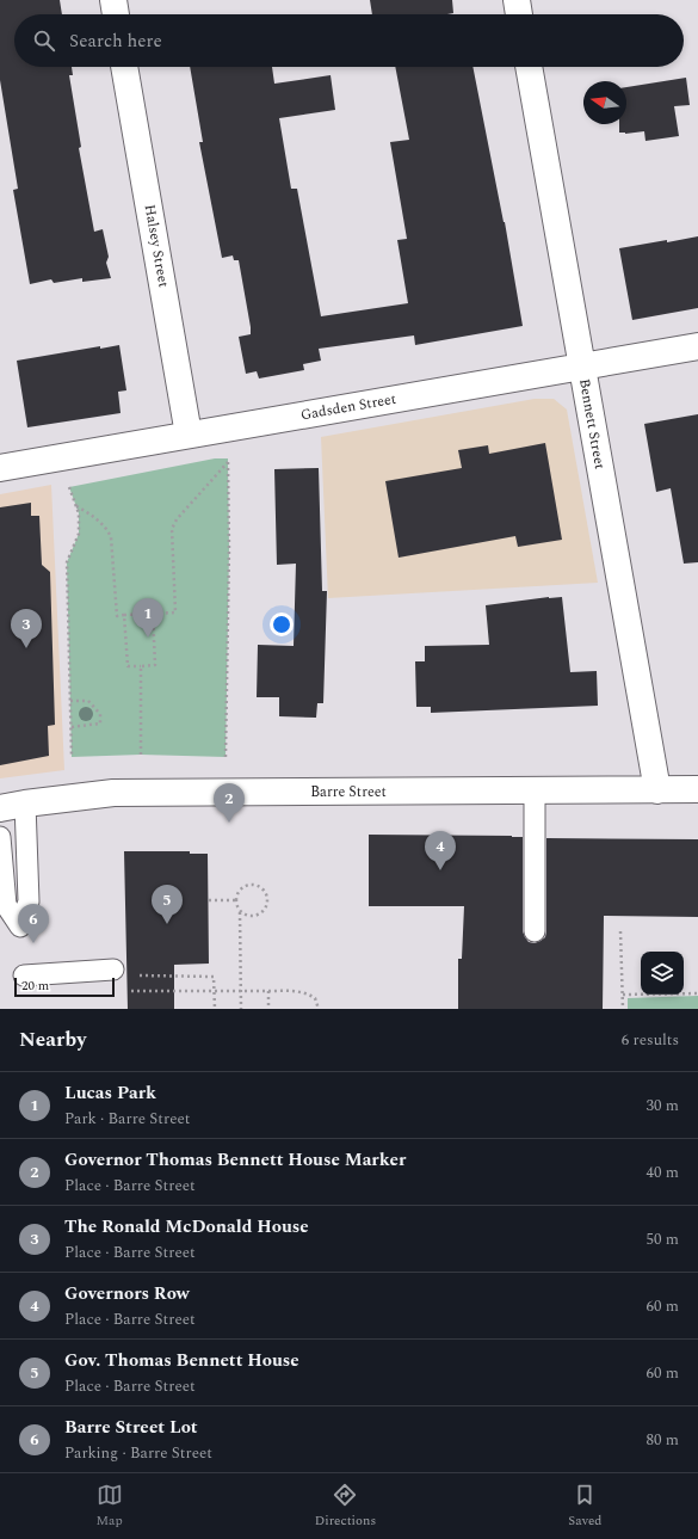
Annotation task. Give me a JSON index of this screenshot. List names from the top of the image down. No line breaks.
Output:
{"streets":{"street":["Halsey Street","Gadsden Street","Bennett Street","Barre Street"]},"crossings":[["Halsey Street","Gadsden Street"],["Gadsden Street","Bennett Street"],["Bennett Street","Barre Street"]],"scale_bar":"20 m","north":"left","page":{"search":"Search here","pins":["1","3","2","4","5","6"],"scale":"20 m","heading":["Nearby","6 results"],"list":[{"mark":"1","name":"Lucas Park","note":"Park · Barre Street","value":"30 m"},{"mark":"2","name":"Governor Thomas Bennett House Marker","note":"Place · Barre Street","value":"40 m"},{"mark":"3","name":"The Ronald McDonald House","note":"Place · Barre Street","value":"50 m"},{"mark":"4","name":"Governors Row","note":"Place · Barre Street","value":"60 m"},{"mark":"5","name":"Gov. Thomas Bennett House","note":"Place · Barre Street","value":"60 m"},{"mark":"6","name":"Barre Street Lot","note":"Parking · Barre Street","value":"80 m"}],"nav":["Map","Directions","Saved"]}}
